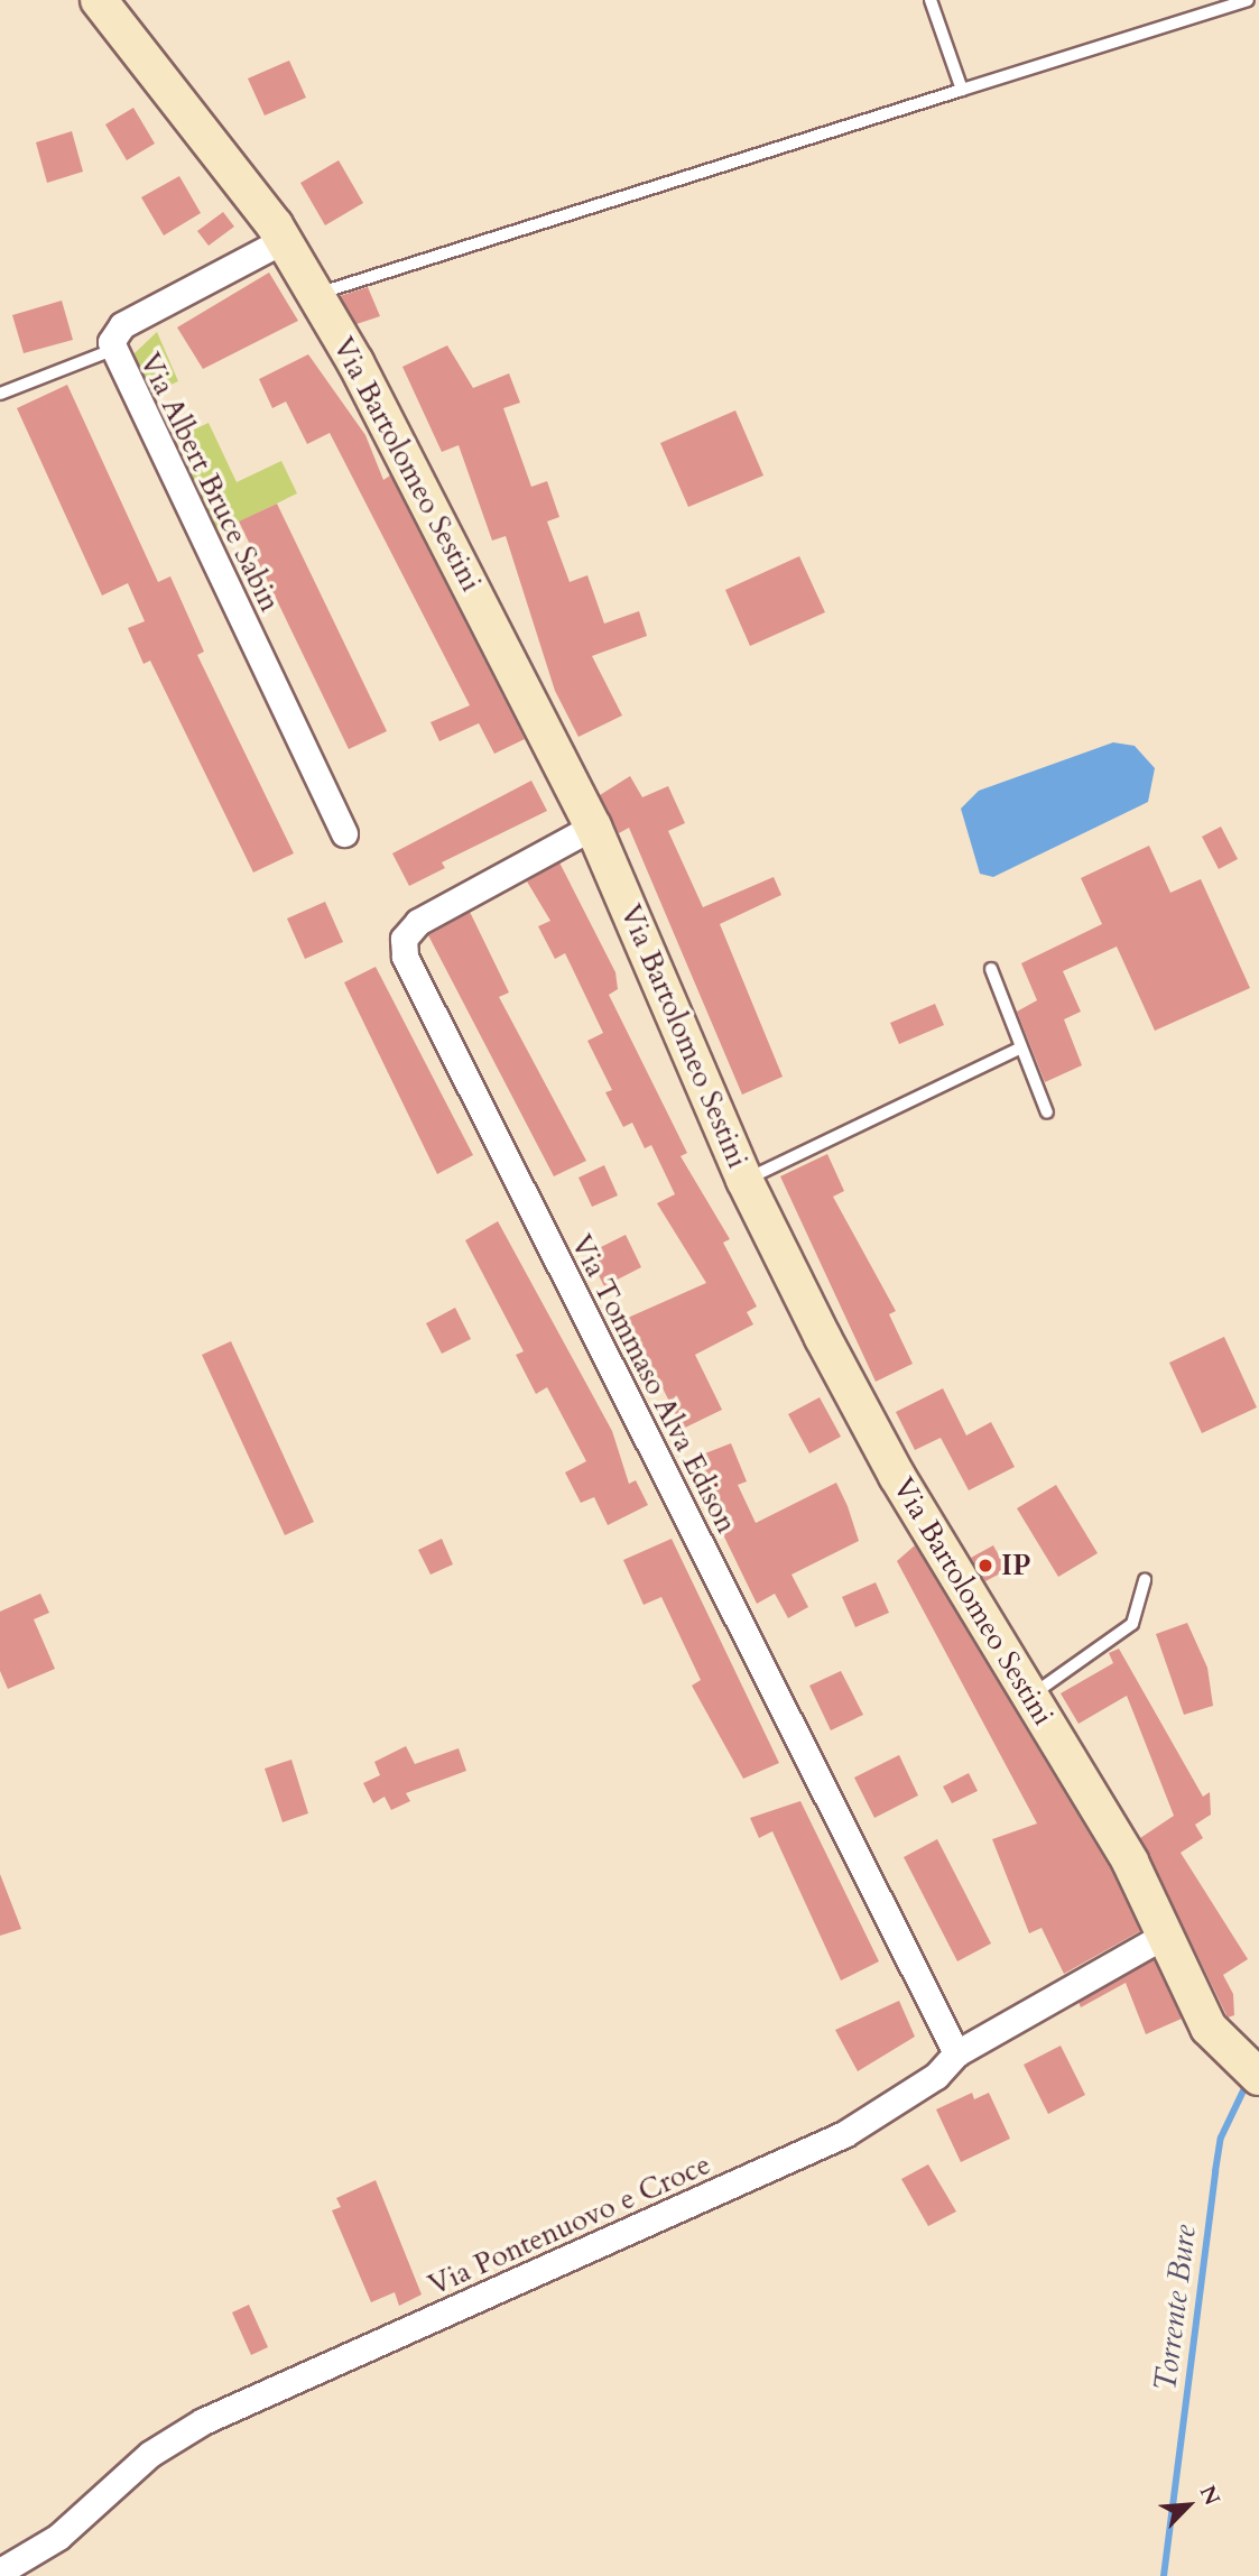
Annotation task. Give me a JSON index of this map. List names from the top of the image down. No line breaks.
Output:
{"streets":{"main road":["Via Bartolomeo Sestini"],"street":["Via Albert Bruce Sabin","Via Tommaso Alva Edison","Via Pontenuovo e Croce"]},"crossings":[["Via Bartolomeo Sestini","Via Albert Bruce Sabin"],["Via Bartolomeo Sestini","Via Tommaso Alva Edison"],["Via Bartolomeo Sestini","Via Pontenuovo e Croce"],["Via Tommaso Alva Edison","Via Pontenuovo e Croce"]],"water":["Torrente Bure"],"places":["IP"],"north":"top right"}
